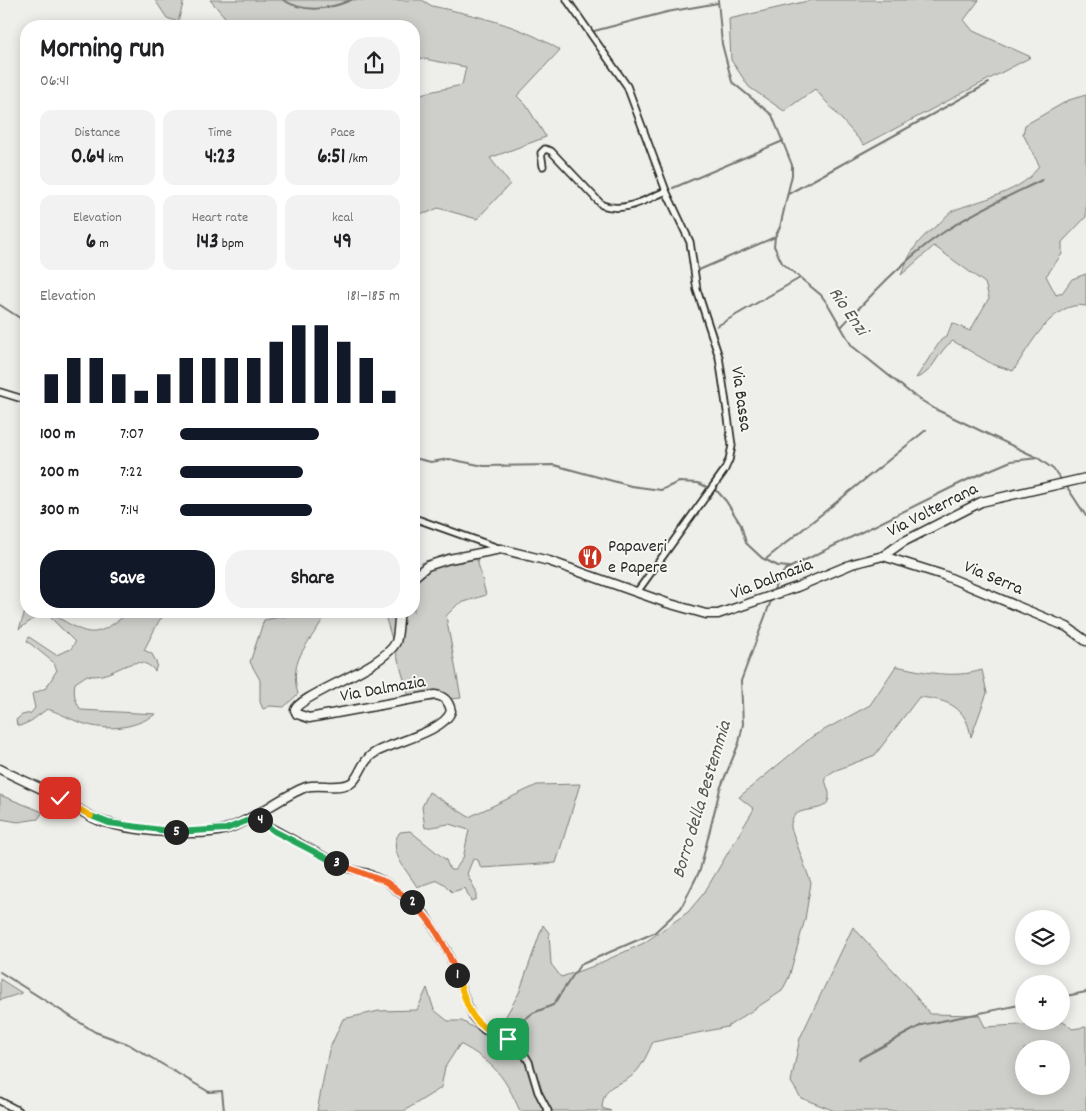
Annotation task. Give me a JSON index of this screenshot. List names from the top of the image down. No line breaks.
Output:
{"streets":{"main road":["Via Volterrana","Via Serra","Via Dalmazia"],"street":["Via Bassa"]},"crossings":[["Via Bassa","Via Dalmazia"],["Via Volterrana","Via Serra"],["Via Volterrana","Via Dalmazia"],["Via Serra","Via Dalmazia"]],"water":["Rio Enzi","Borro della Bestemmia"],"places":{"restaurant":["Papaveri e Papere"]},"page":{"heading":["Morning run","06:41"],"stats":[["Distance","0.64 km"],["Time","4:23"],["Pace","6:51 /km"],["Elevation","6 m"],["Heart rate","143 bpm"],["kcal","49"]],"chart":["Elevation","181–185 m"],"list":[{"name":"100 m","note":"7:07"},{"name":"200 m","note":"7:22"},{"name":"300 m","note":"7:14"}],"buttons":["Save","Share"],"pins":["4","5","3","2","1"],"map_buttons":["+","−"]}}
